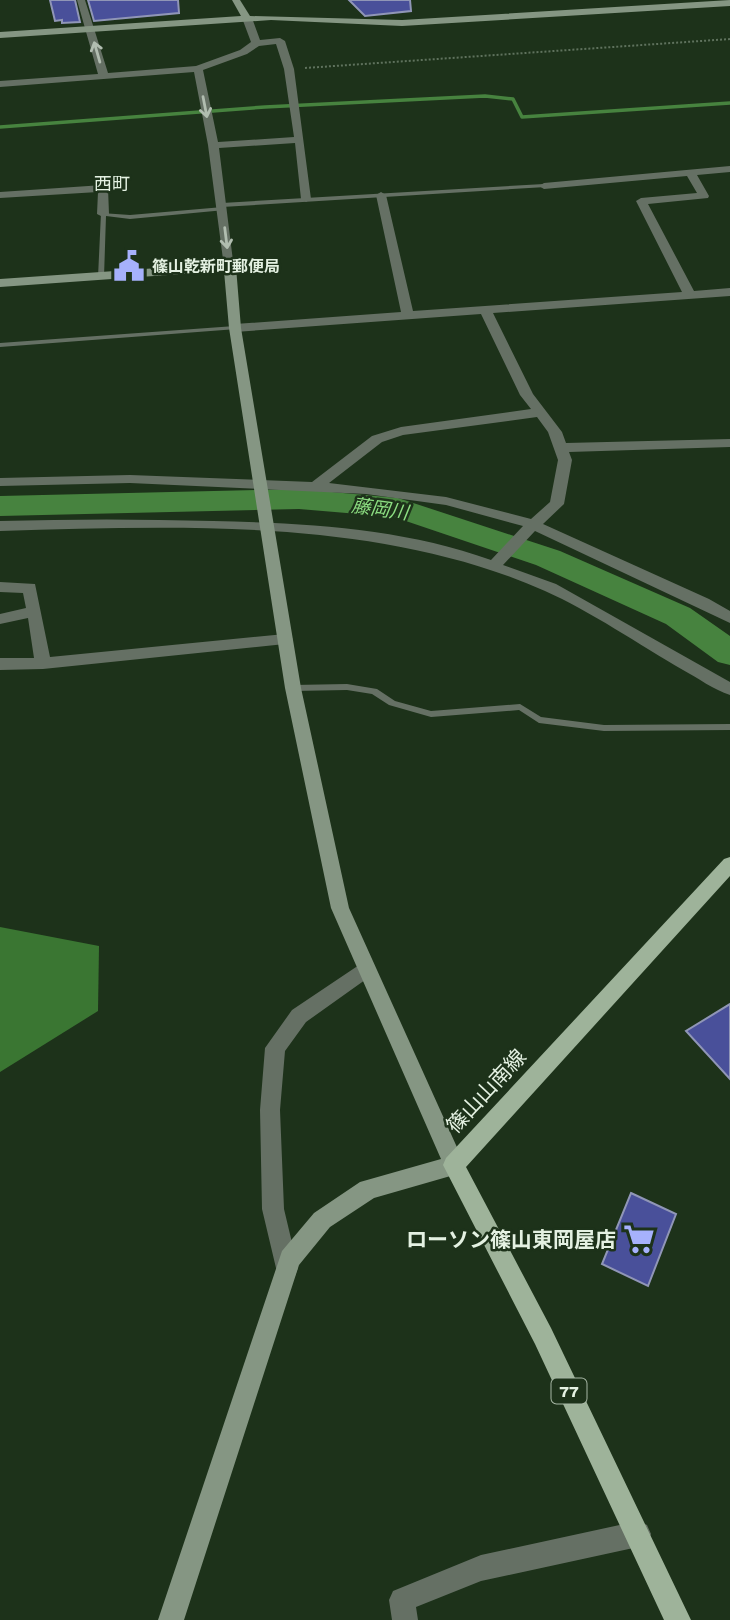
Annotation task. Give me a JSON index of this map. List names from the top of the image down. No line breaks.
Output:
{"streets":{"main road":["篠山山南線","77"]},"crossings":[["篠山山南線","77"]],"districts":["西町"],"water":["藤岡川"],"places":{"public building":["篠山乾新町郵便局"],"supermarket":["ローソン篠山東岡屋店"]}}
